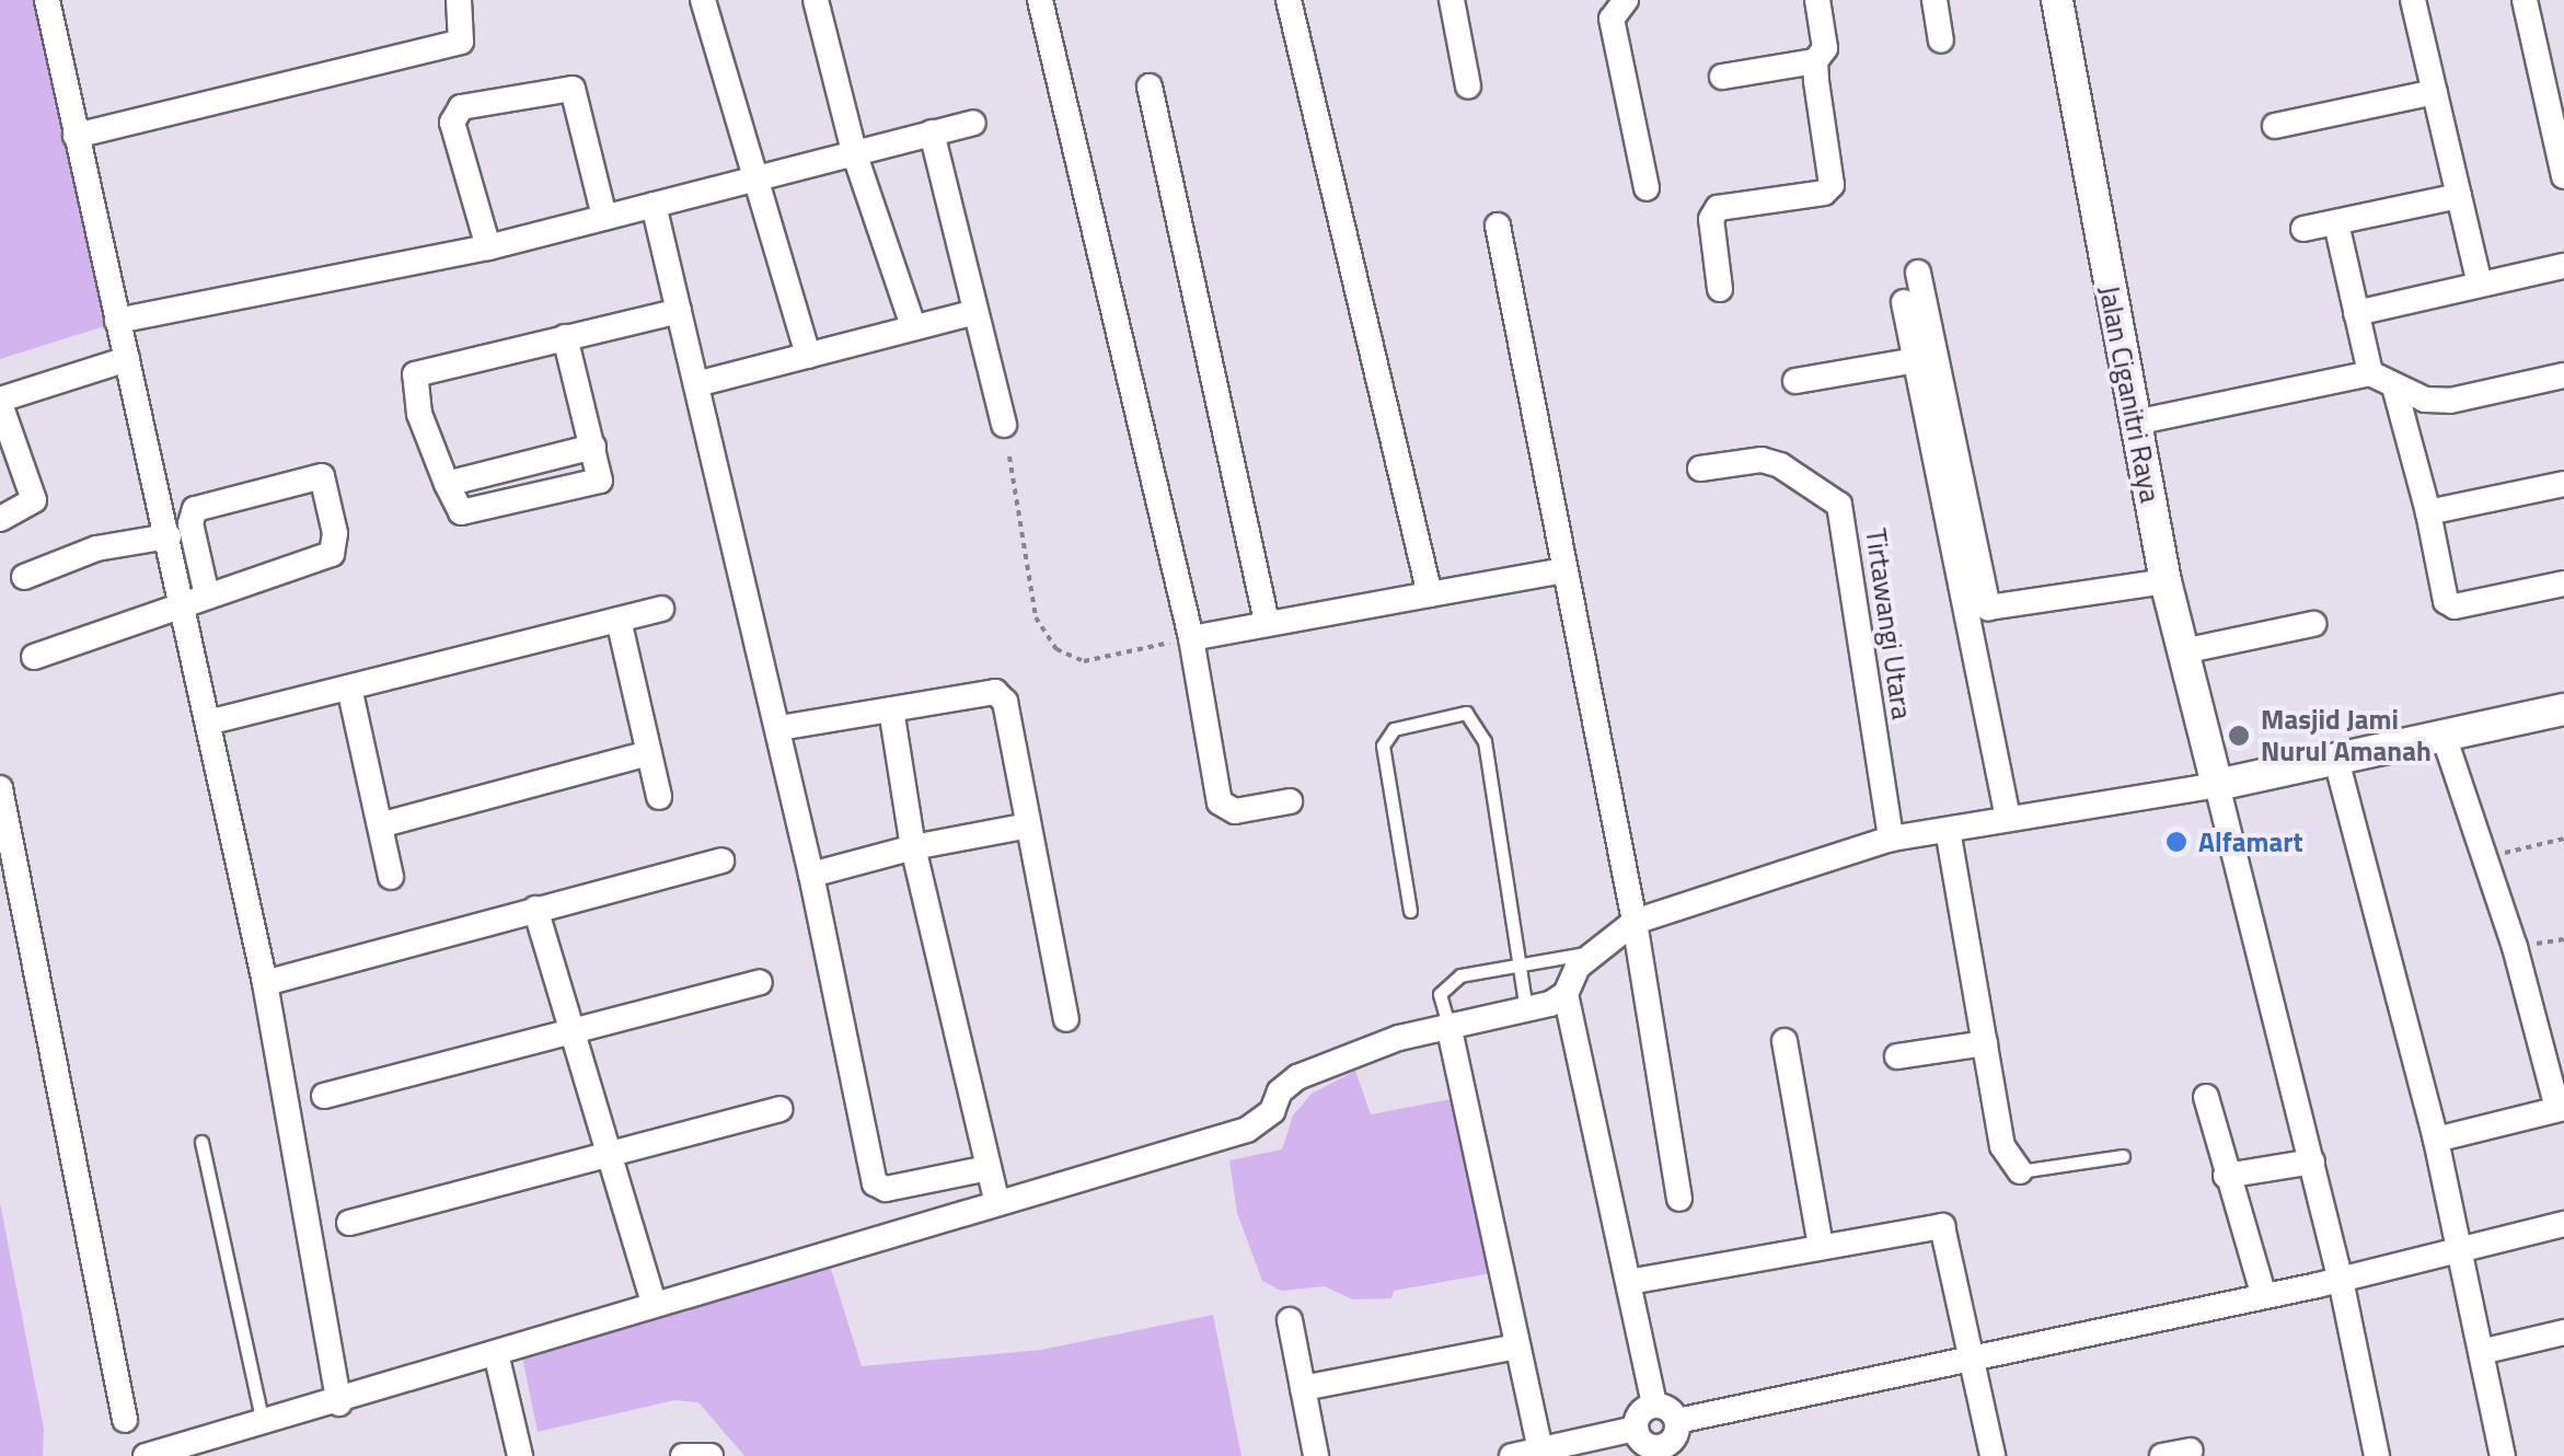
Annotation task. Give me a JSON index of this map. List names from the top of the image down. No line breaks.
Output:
{"streets":{"street":["Jalan Ciganitri Raya","Tirtawangi Utara"]},"places":["Masjid Jami Nurul Amanah","Alfamart"]}
